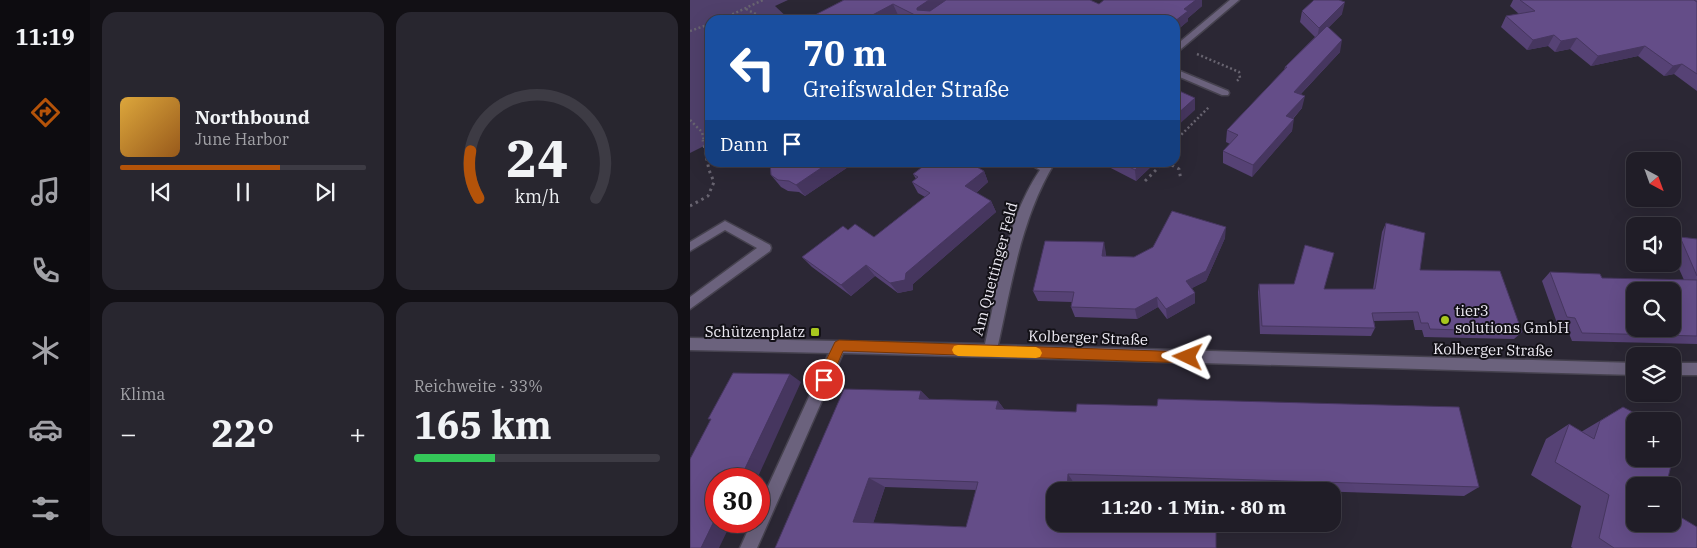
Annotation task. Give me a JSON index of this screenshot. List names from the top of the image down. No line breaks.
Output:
{"streets":{"street":["Am Quettinger Feld","Kolberger Straße"]},"crossings":[["Am Quettinger Feld","Kolberger Straße"]],"places":{"other":["tier3 solutions GmbH"],"transit":["Schützenplatz"]},"north":"bottom right","page":{"tabs":"11:19","turn":["70 m","Greifswalder Straße"],"song":["Northbound","June Harbor"],"then":"Dann","map_buttons":["+","−"],"tile":["Klima",["Reichweite · 33%","165 km"]],"heat":["−","22°","+"],"limit":"30","trip":"11:20 · 1 Min. · 80 m","gauge":["24","km/h"]}}
